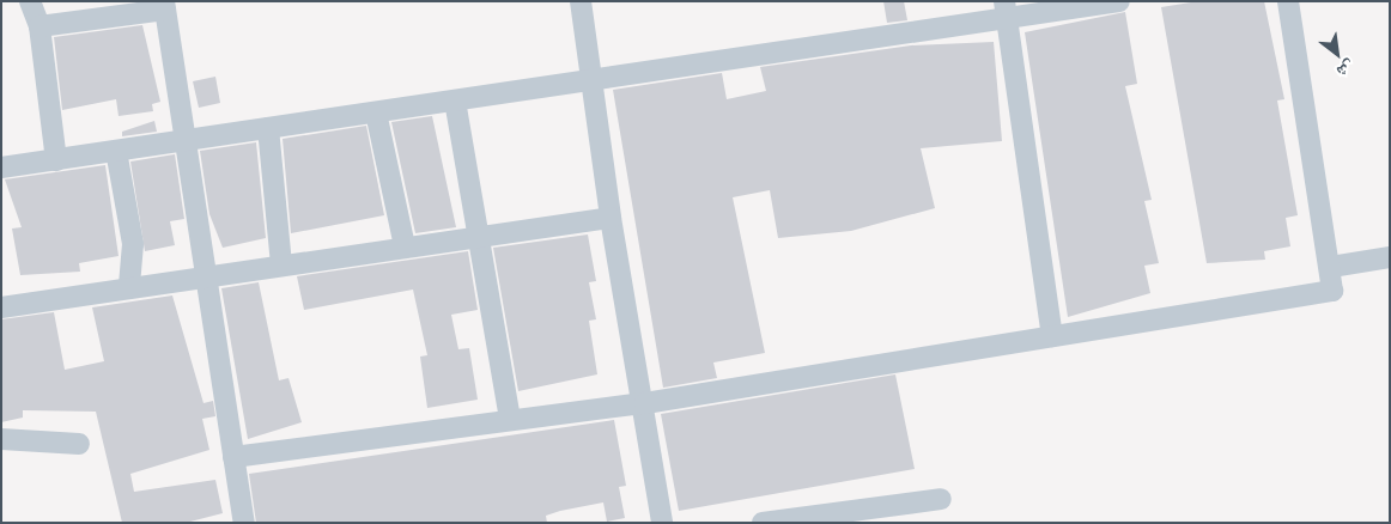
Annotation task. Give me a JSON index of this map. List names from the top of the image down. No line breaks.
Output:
{"north":"bottom right"}
